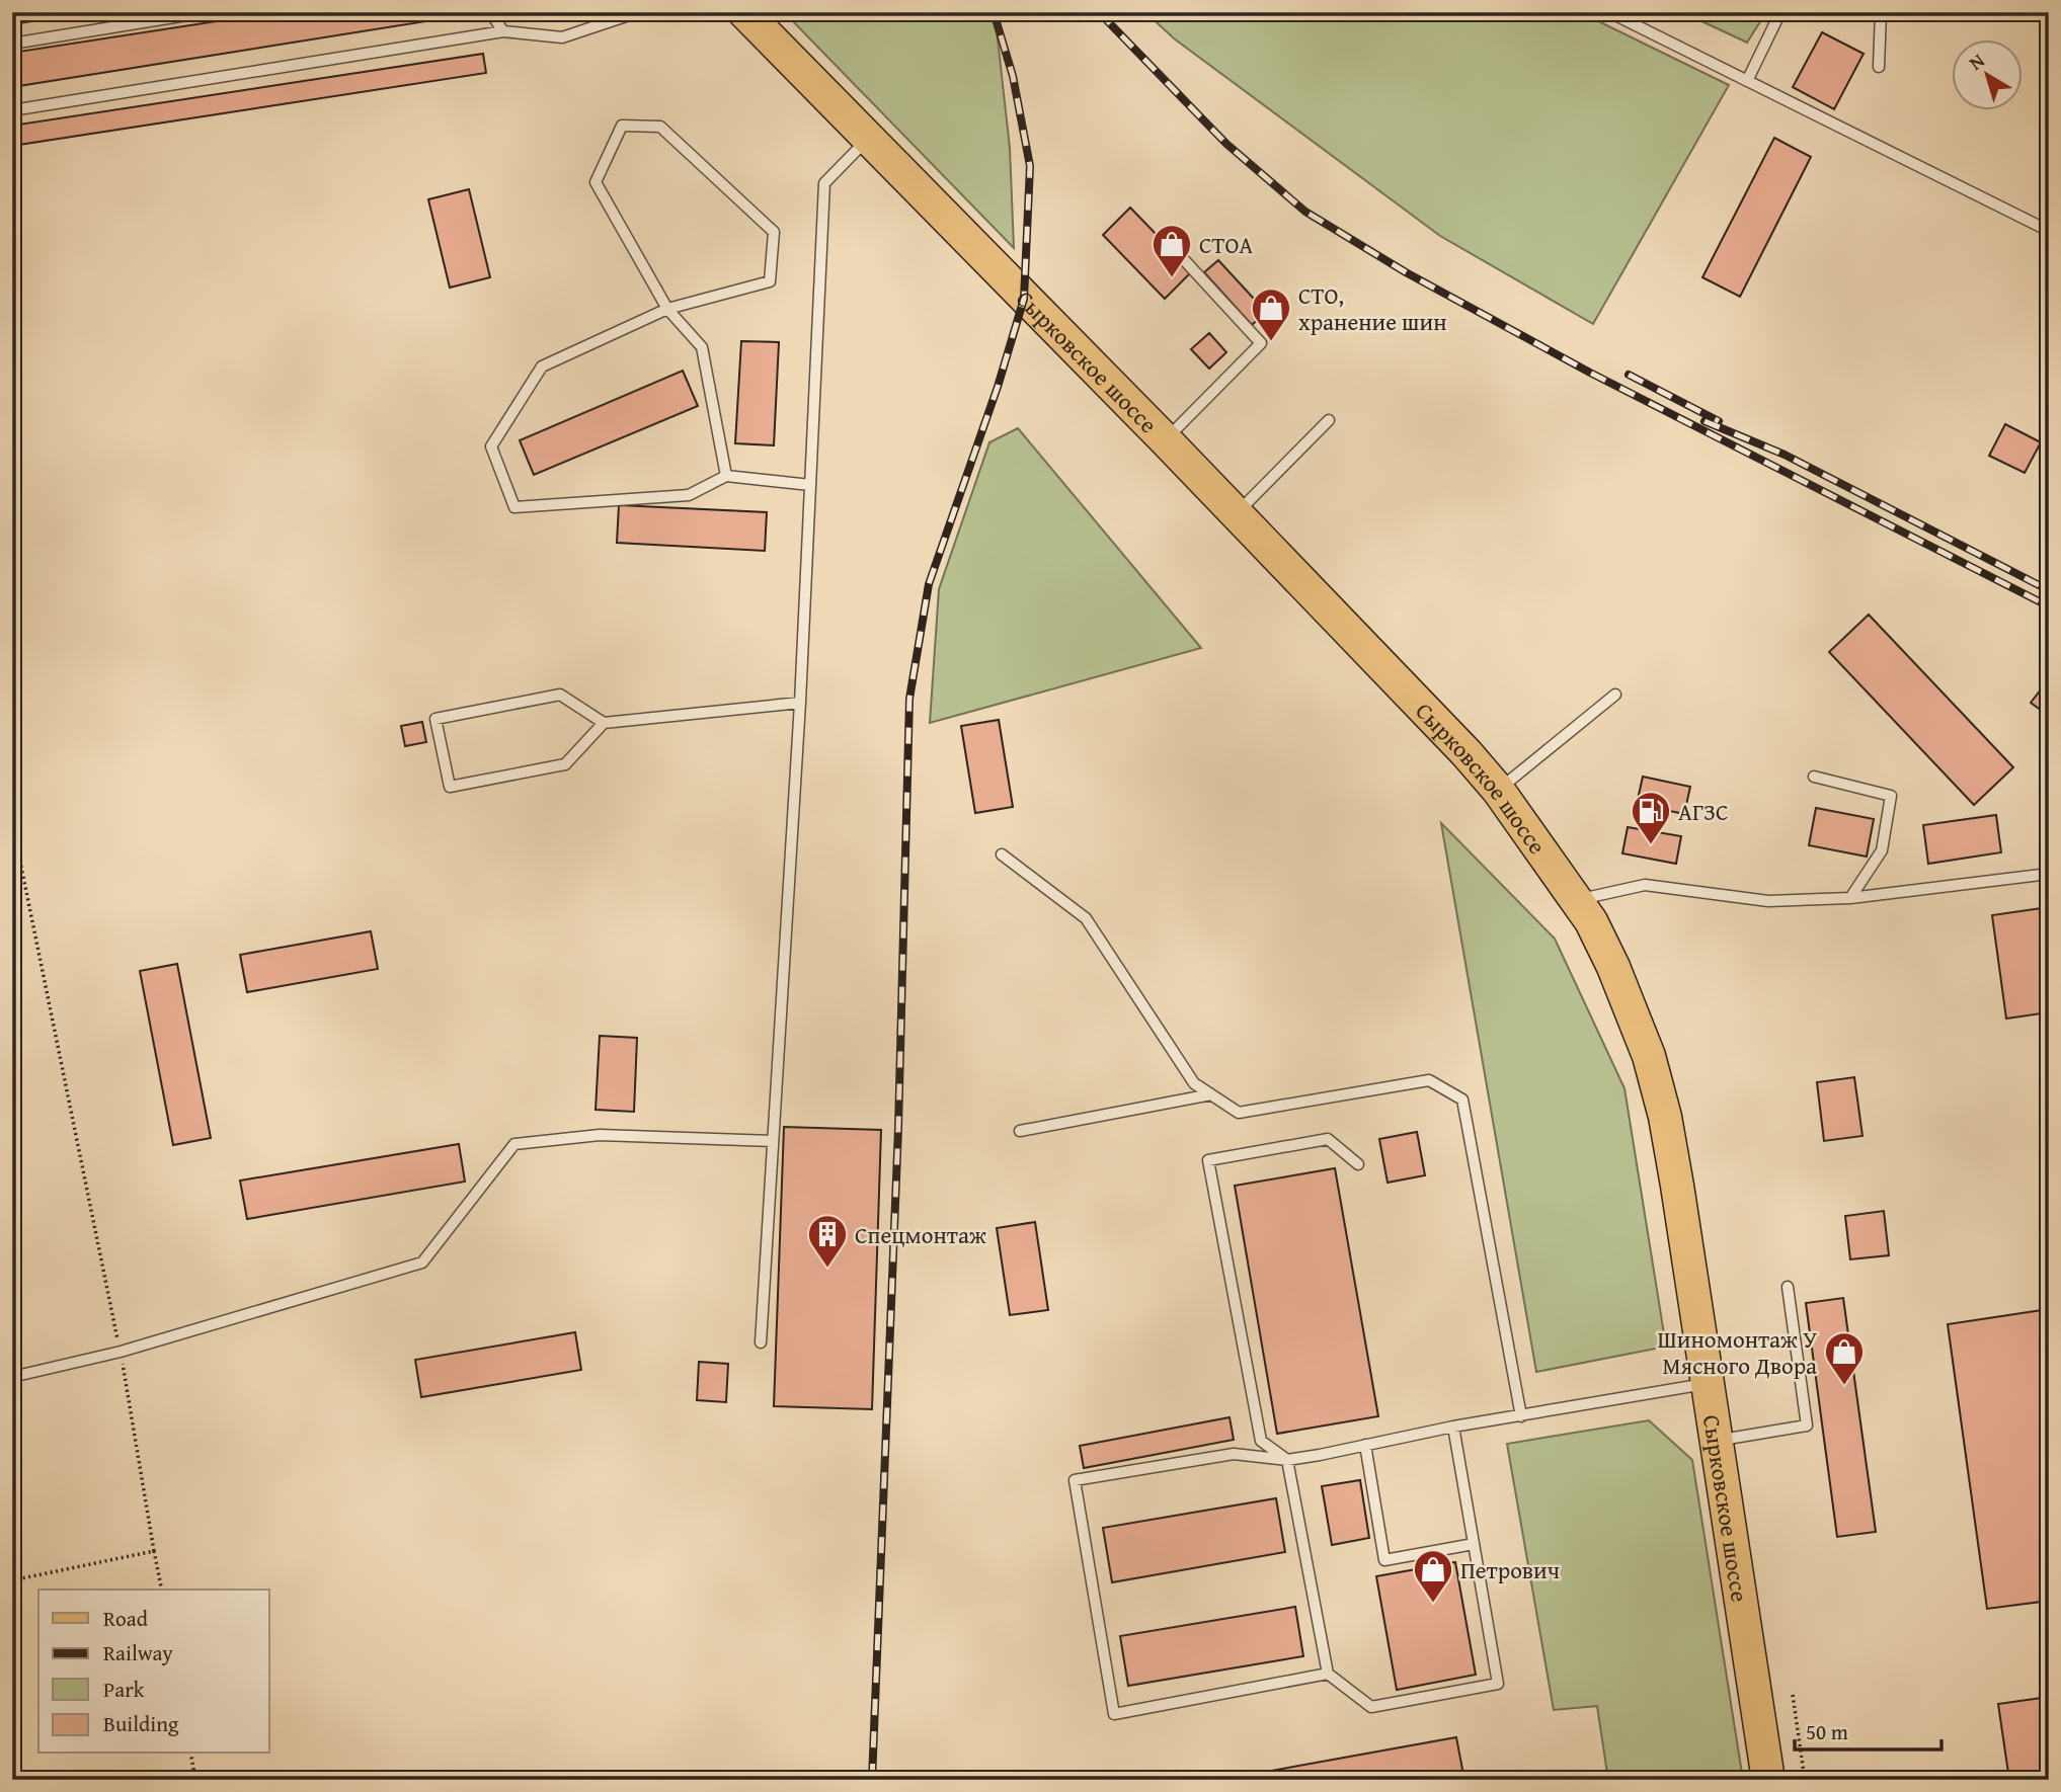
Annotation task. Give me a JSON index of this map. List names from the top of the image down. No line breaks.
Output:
{"streets":{"main road":["Сырковское шоссе"]},"places":{"shop":["СТОА","СТО, хранение шин","Шиномонтаж У Мясного Двора","Петрович"],"fuel station":["АГЗС"],"building":["Спецмонтаж"]},"legend":["Road","Railway","Park","Building"],"scale_bar":"50 m","north":"top left"}
